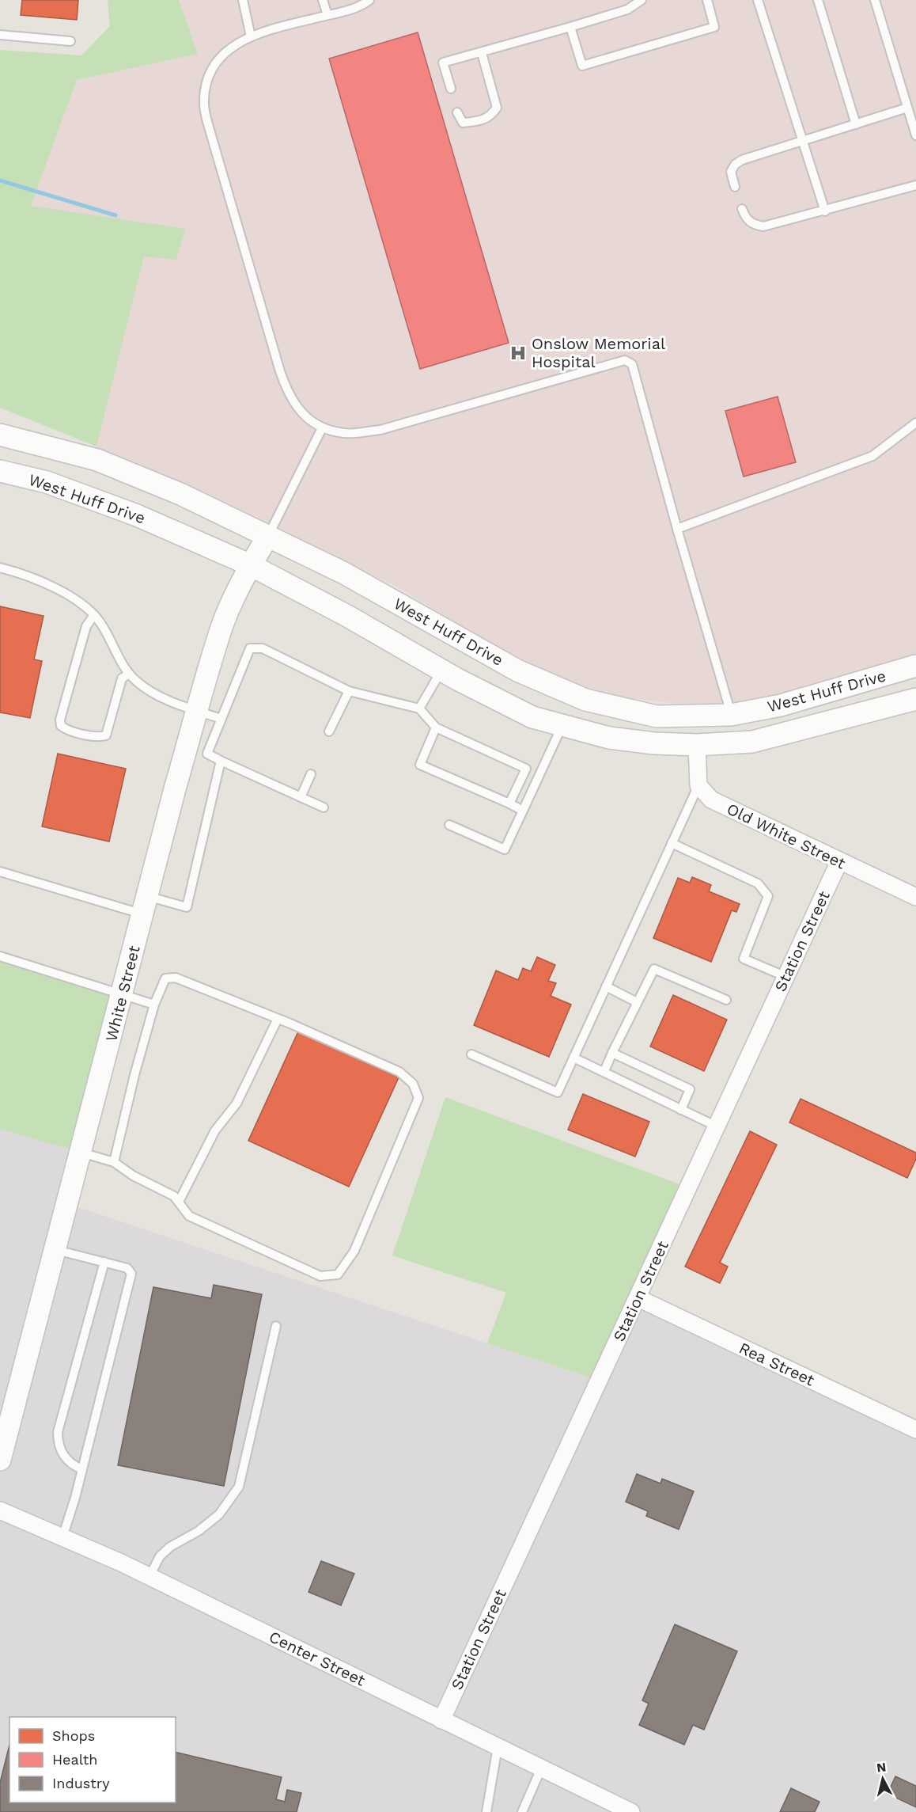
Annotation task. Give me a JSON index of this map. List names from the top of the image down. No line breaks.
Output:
{"streets":{"street":["West Huff Drive","Old White Street","Station Street","White Street","Rea Street","Center Street"]},"crossings":[["West Huff Drive","White Street"],["Old White Street","Station Street"],["Station Street","Rea Street"],["Station Street","Center Street"]],"places":{"hospital":["Onslow Memorial Hospital"]},"legend":["Shops","Health","Industry"],"north":"top"}
